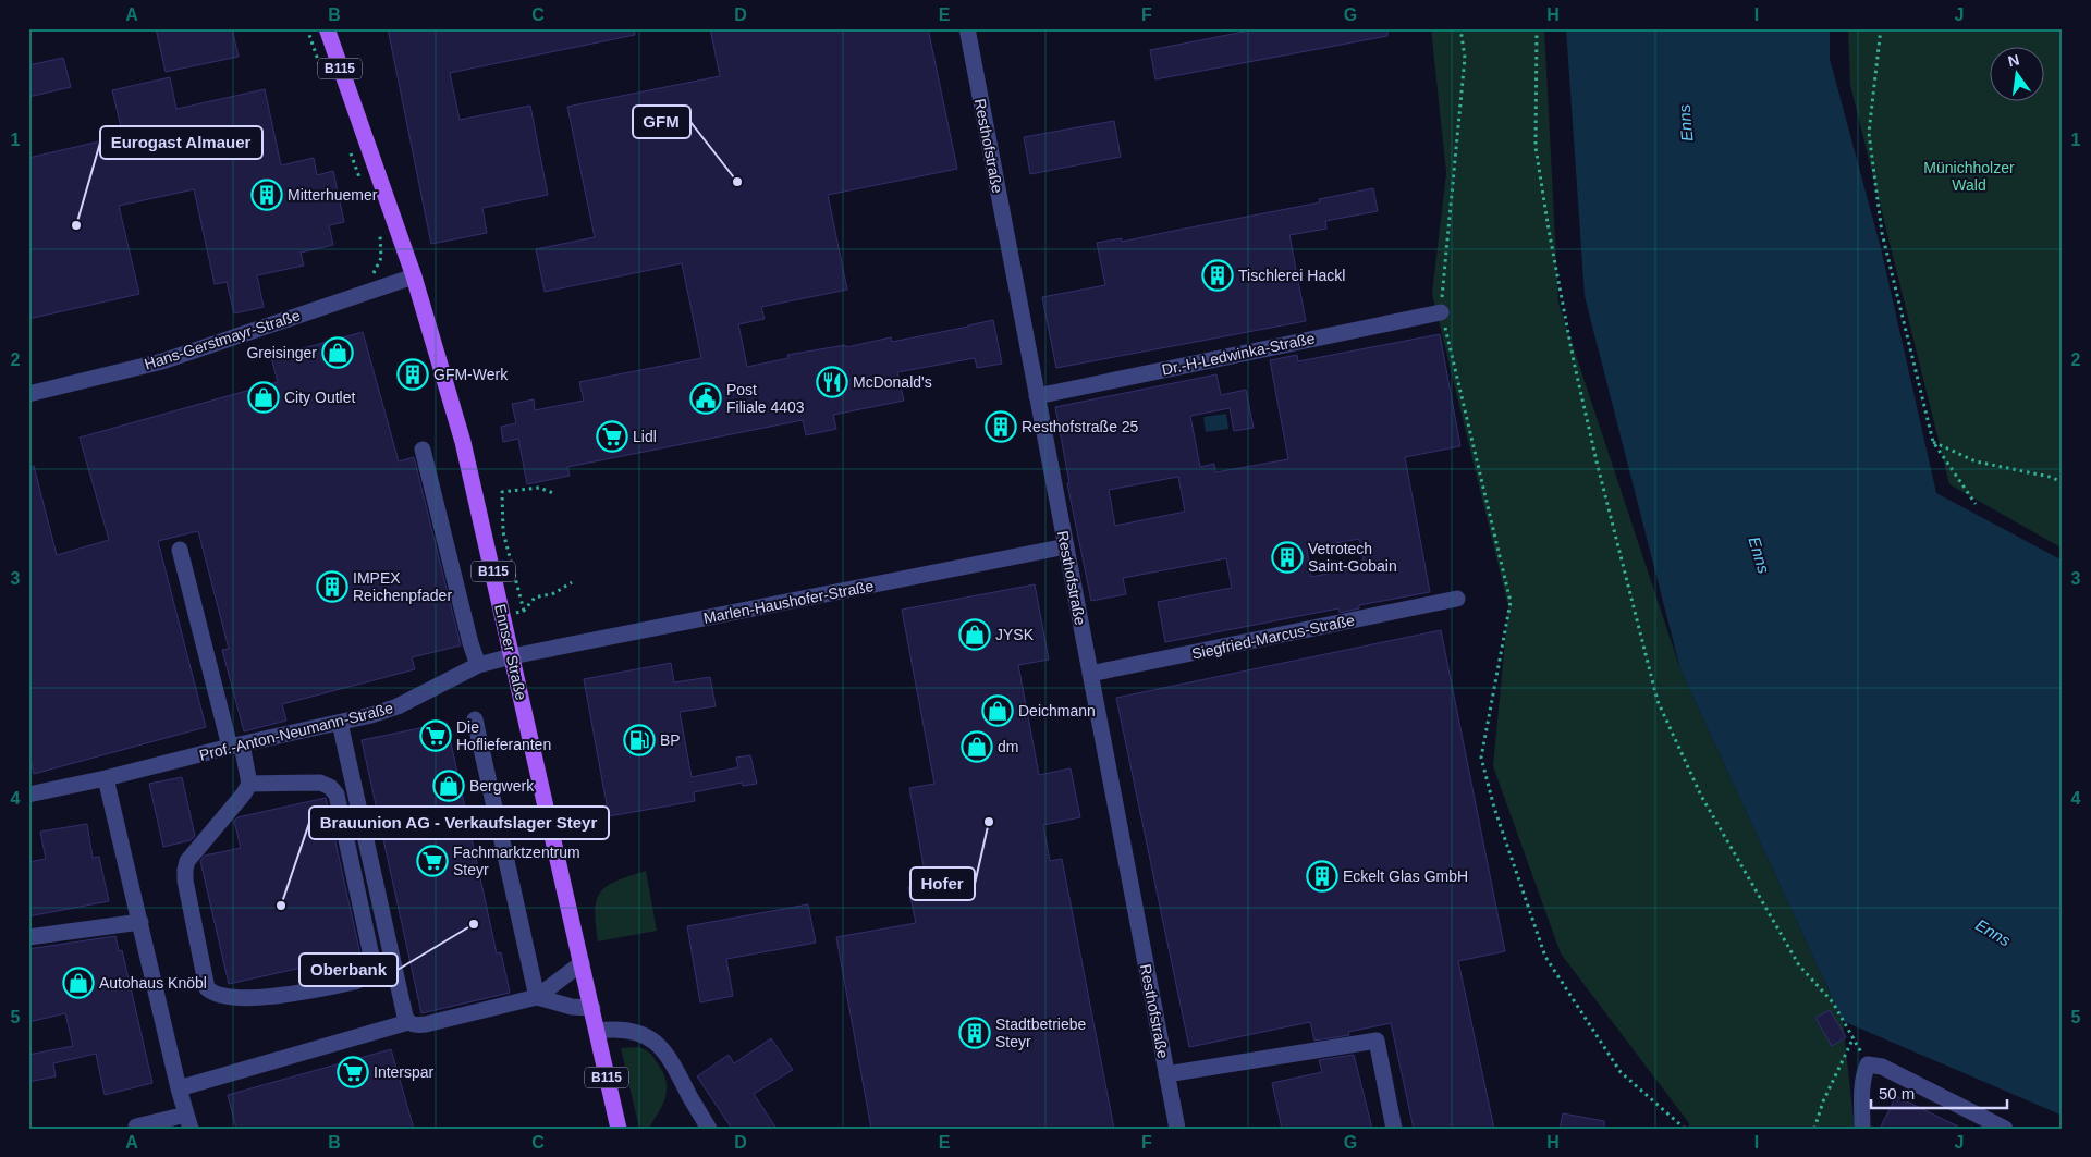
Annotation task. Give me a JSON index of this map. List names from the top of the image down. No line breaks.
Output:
{"streets":{"main road":["B115","Ennser Straße"],"street":["Resthofstraße","Hans-Gerstmayr-Straße","Dr.-H-Ledwinka-Straße","Marlen-Haushofer-Straße","Siegfried-Marcus-Straße","Prof.-Anton-Neumann-Straße"]},"crossings":[["Resthofstraße","Dr.-H-Ledwinka-Straße"],["Resthofstraße","Marlen-Haushofer-Straße"],["Resthofstraße","Siegfried-Marcus-Straße"],["Hans-Gerstmayr-Straße","Ennser Straße"],["Marlen-Haushofer-Straße","Ennser Straße"],["Marlen-Haushofer-Straße","Prof.-Anton-Neumann-Straße"],["Ennser Straße","Prof.-Anton-Neumann-Straße"]],"water":["Enns"],"parks":["Münichholzer Wald"],"places":{"other":["GFM","Eurogast Almauer","Hofer","Brauunion AG - Verkaufslager Steyr","Oberbank"],"building":["Mitterhuemer","Tischlerei Hackl","GFM-Werk","Resthofstraße 25","Vetrotech Saint-Gobain","IMPEX Reichenpfader","Eckelt Glas GmbH","Stadtbetriebe Steyr"],"shop":["Greisinger","City Outlet","JYSK","Deichmann","dm","Bergwerk","Autohaus Knöbl"],"restaurant":["McDonald's"],"public building":["Post Filiale 4403"],"supermarket":["Lidl","Die Hoflieferanten","Fachmarktzentrum Steyr","Interspar"],"fuel station":["BP"]},"scale_bar":"50 m","north":"top","grid":{"columns":["A","B","C","D","E","F","G","H","I","J"],"rows":["1","2","3","4","5"]}}
